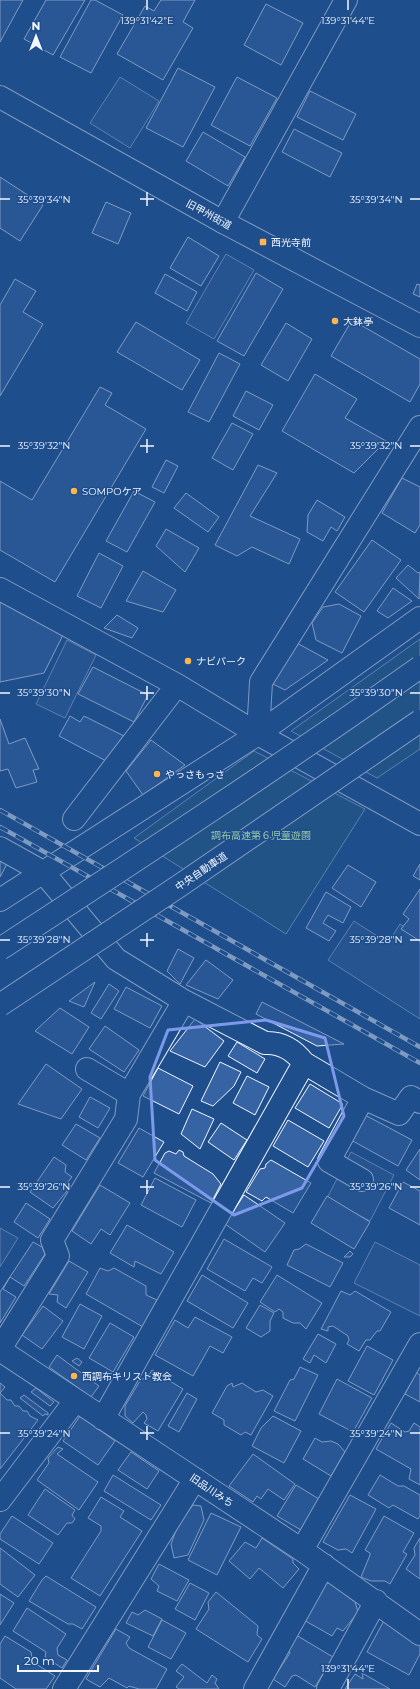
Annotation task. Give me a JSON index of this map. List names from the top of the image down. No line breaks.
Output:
{"streets":{"main road":["旧甲州街道","中央自動車道","旧品川みち"]},"parks":["調布高速第６児童遊園"],"places":{"transit":["西光寺前"],"other":["大鉢亭","SOMPOケア","ナビパーク","やっさもっさ","西調布キリスト教会"]},"scale_bar":"20 m","north":"top","coordinates":["139°31'42\"E","139°31'44\"E","35°39'34\"N","35°39'32\"N","35°39'30\"N","35°39'28\"N","35°39'26\"N","35°39'24\"N"]}
